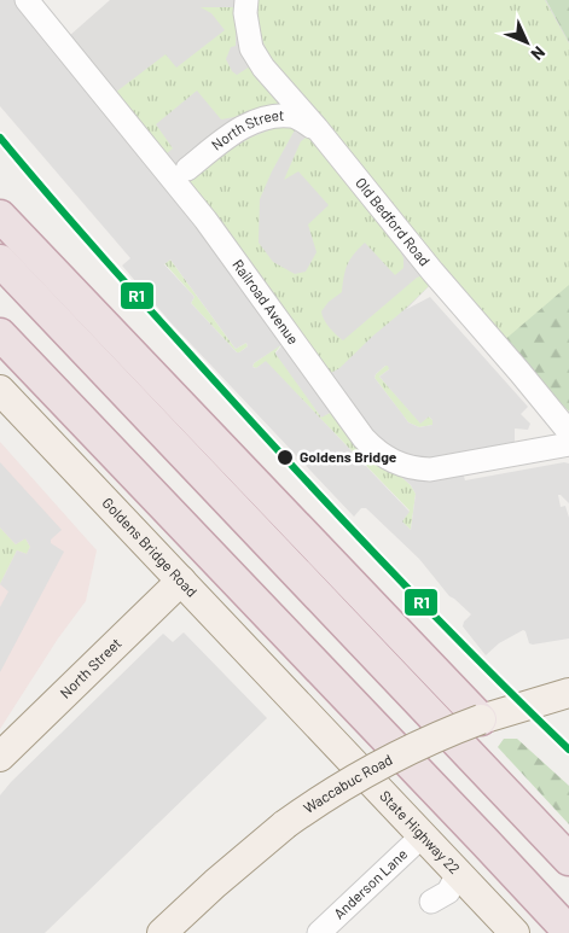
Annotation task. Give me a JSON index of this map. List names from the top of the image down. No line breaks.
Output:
{"streets":{"main road":["North Street","Goldens Bridge Road","Waccabuc Road","State Highway 22"],"street":["Old Bedford Road","Railroad Avenue","Anderson Lane"]},"crossings":[["North Street","Old Bedford Road"],["North Street","Goldens Bridge Road"],["Goldens Bridge Road","State Highway 22"],["State Highway 22","Anderson Lane"]],"places":["Goldens Bridge"],"lines":["transit line R1"],"north":"bottom right"}
